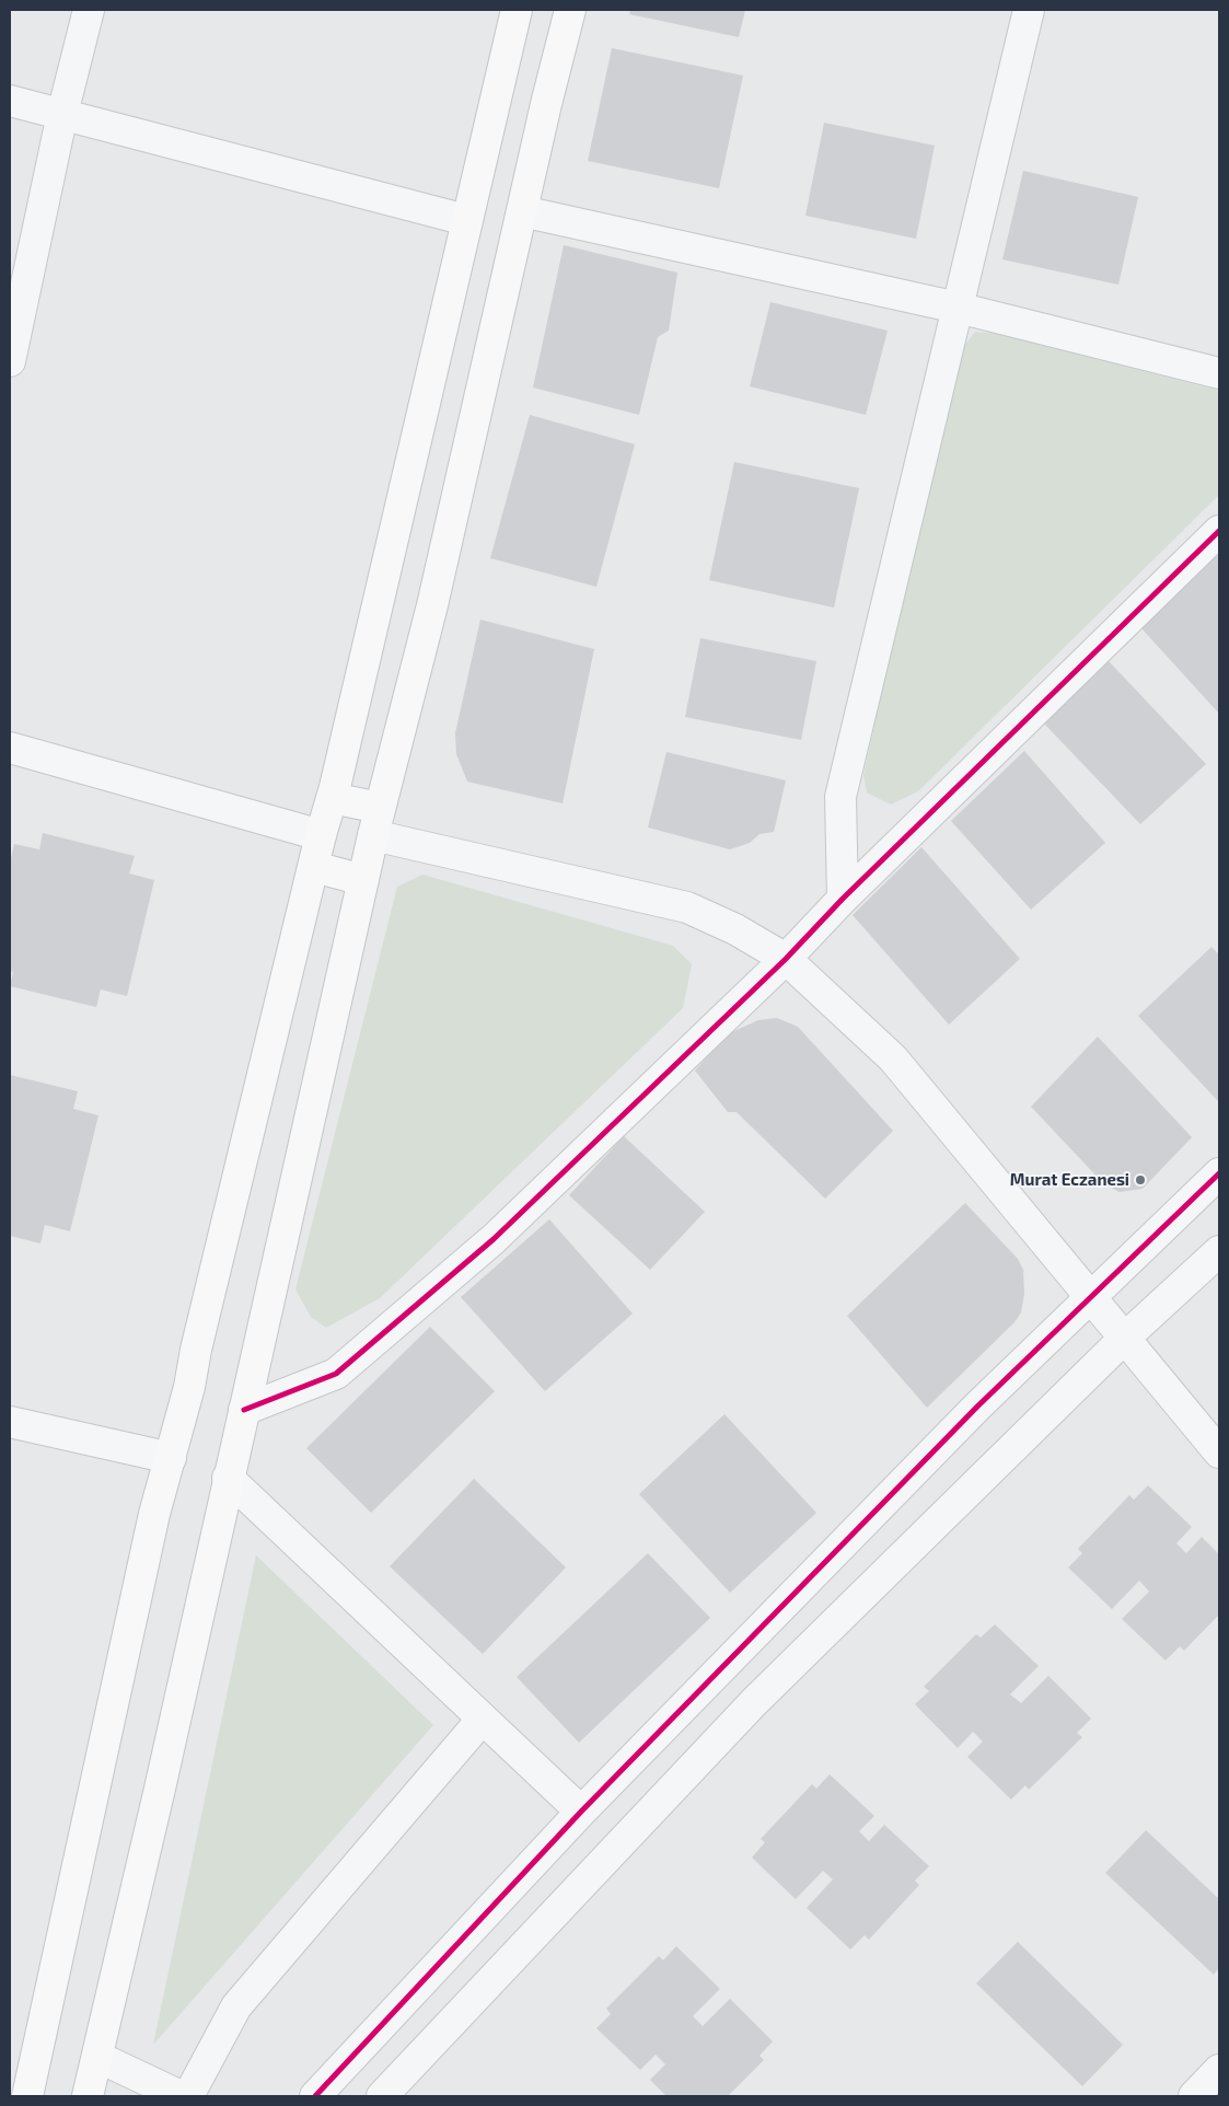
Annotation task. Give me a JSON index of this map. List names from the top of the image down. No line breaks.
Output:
{"places":["Murat Eczanesi"]}
